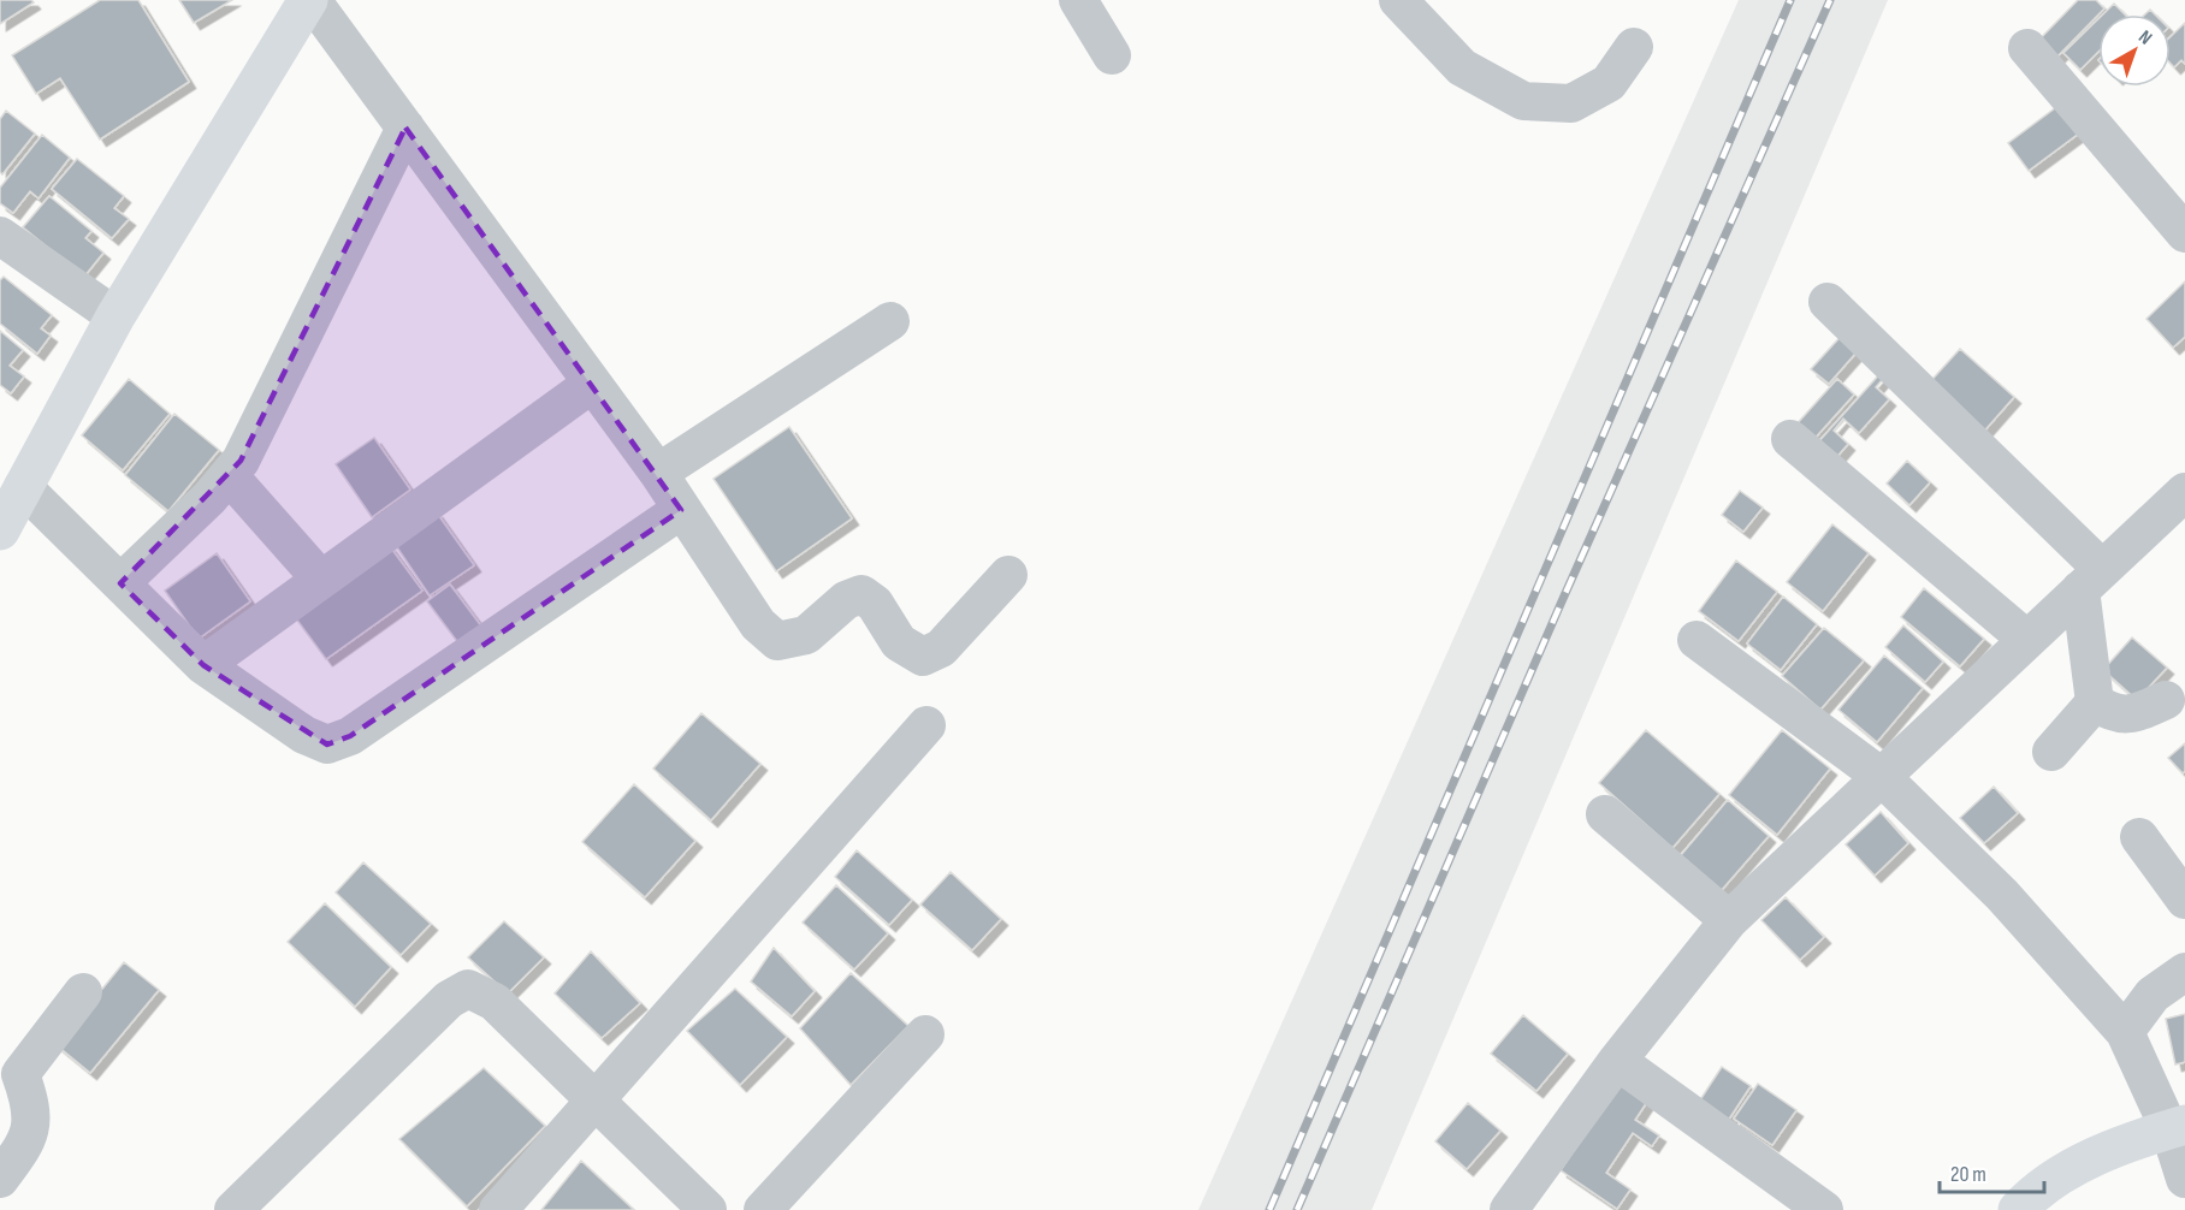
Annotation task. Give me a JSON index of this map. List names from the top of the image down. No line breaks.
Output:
{"scale_bar":"20 m","north":"top right"}
